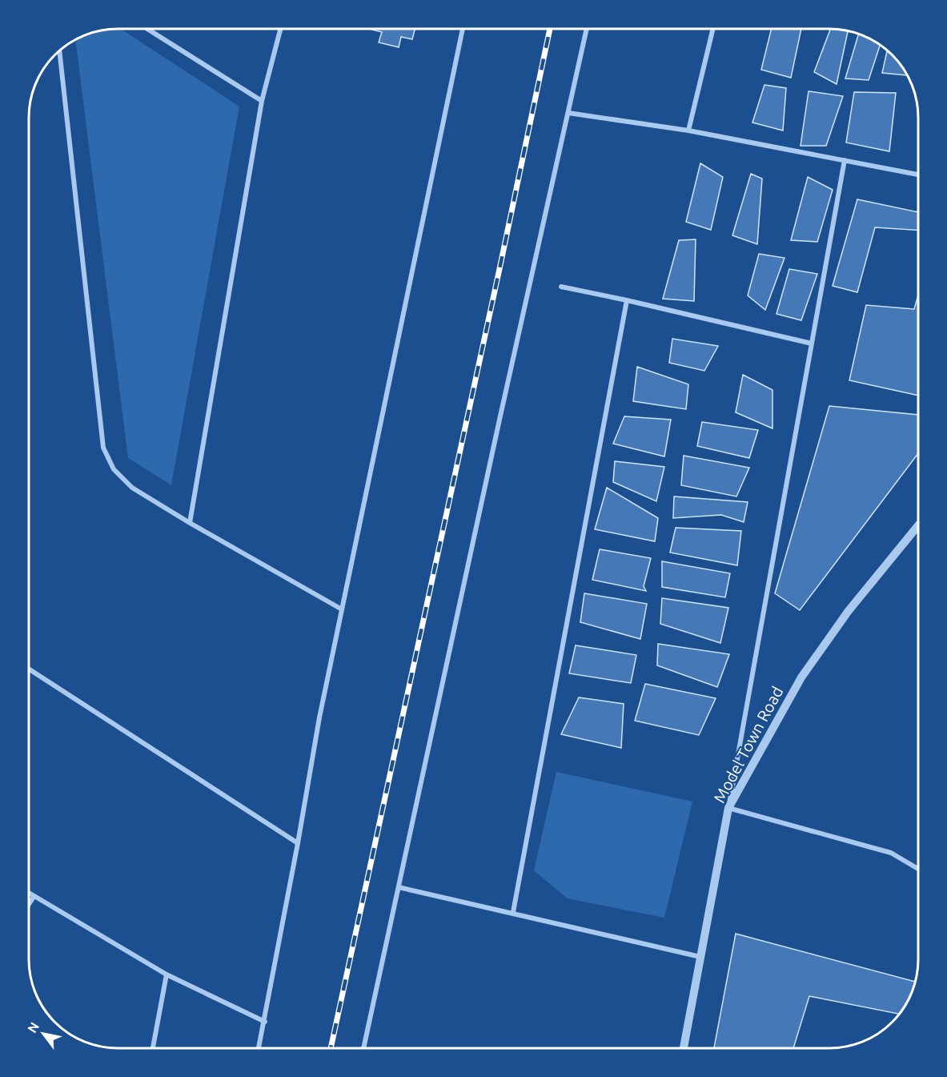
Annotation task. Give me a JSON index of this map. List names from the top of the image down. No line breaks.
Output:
{"streets":{"street":["Model Town Road"]},"north":"top left"}
